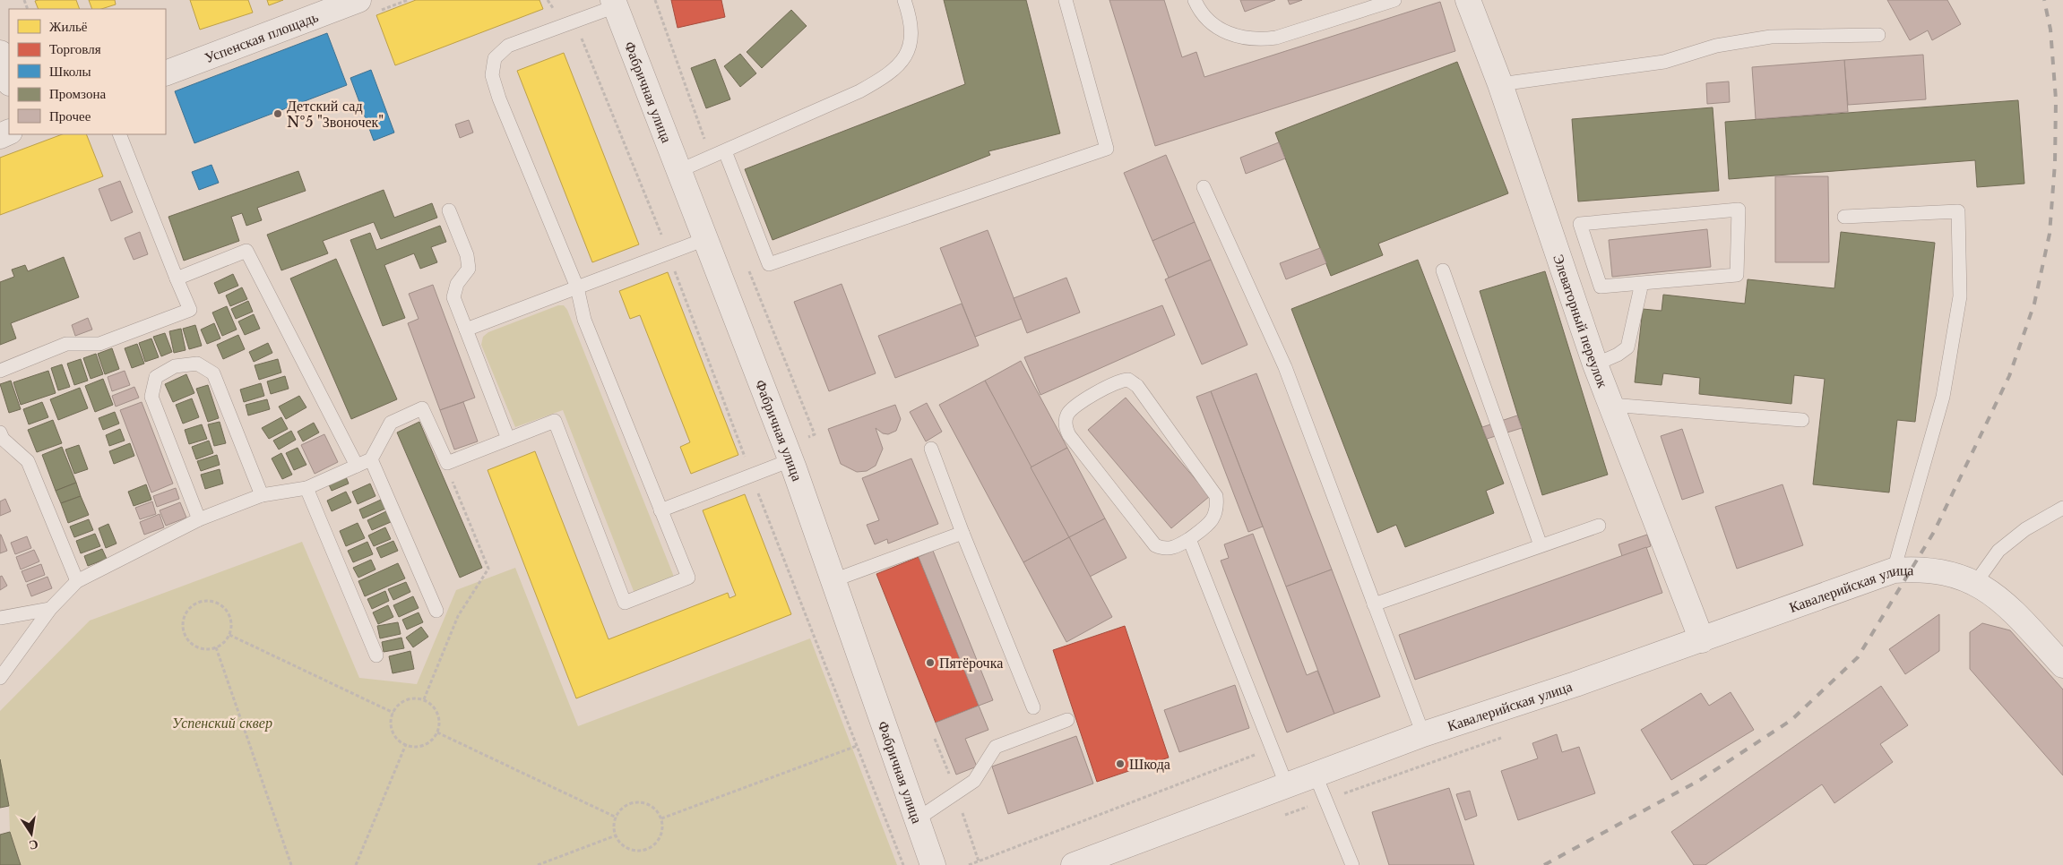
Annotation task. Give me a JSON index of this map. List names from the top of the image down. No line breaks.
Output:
{"streets":{"street":["Успенская площадь","Фабричная улица","Элеваторный переулок","Кавалерийская улица"]},"crossings":[["Элеваторный переулок","Кавалерийская улица"]],"parks":["Успенский сквер"],"places":["Детский сад №5 \"Звоночек\"","Пятёрочка","Шкода"],"legend":["Жильё","Торговля","Школы","Промзона","Прочее"],"north":"bottom"}
